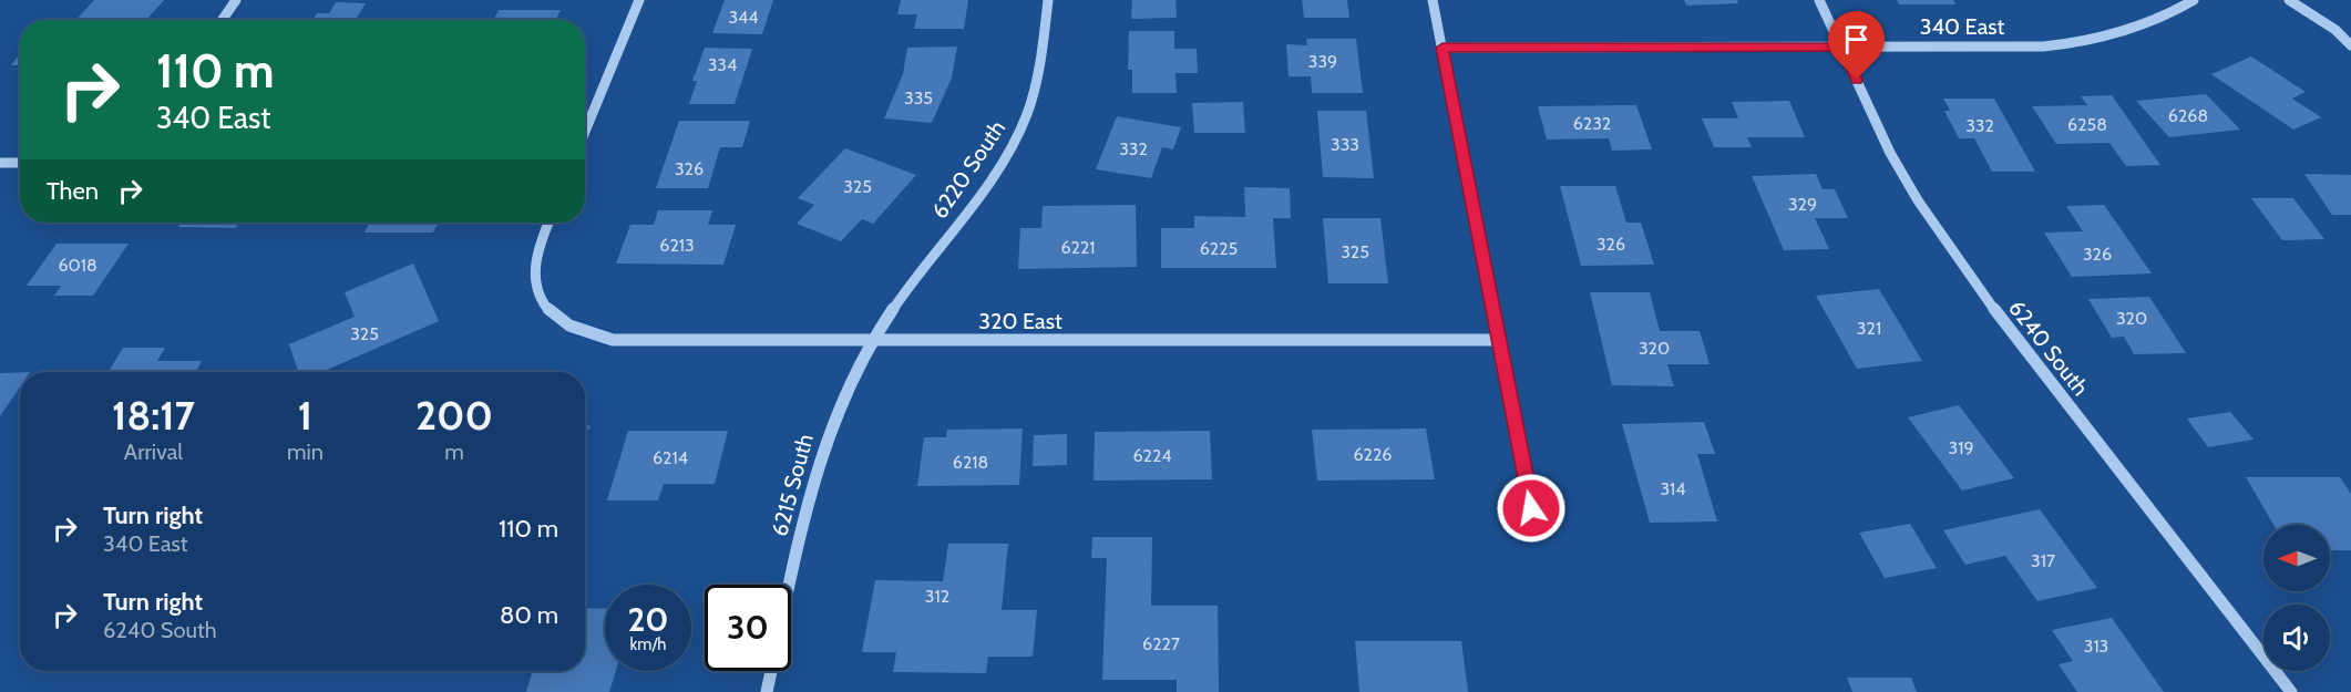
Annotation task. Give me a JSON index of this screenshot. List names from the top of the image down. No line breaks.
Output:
{"streets":{"street":["340 East","6220 South","320 East","6240 South","6215 South"]},"crossings":[["340 East","6240 South"],["6220 South","320 East"],["6220 South","6215 South"],["320 East","6215 South"]],"house_numbers":["344","339","334","335","6268","6232","6258","332","333","332","326","325","329","326","6213","6221","6225","325","326","6018","320","321","325","320","319","6226","6224","6214","6218","314","317","312","6227","313"],"north":"left","page":{"turn":["110 m","340 East"],"then":"Then","eta":["18:17","Arrival","1","min","200","m"],"list":[{"name":"Turn right","note":"340 East","value":"110 m"},{"name":"Turn right","note":"6240 South","value":"80 m"}],"speed":"20 km/h","limit":"30"}}
